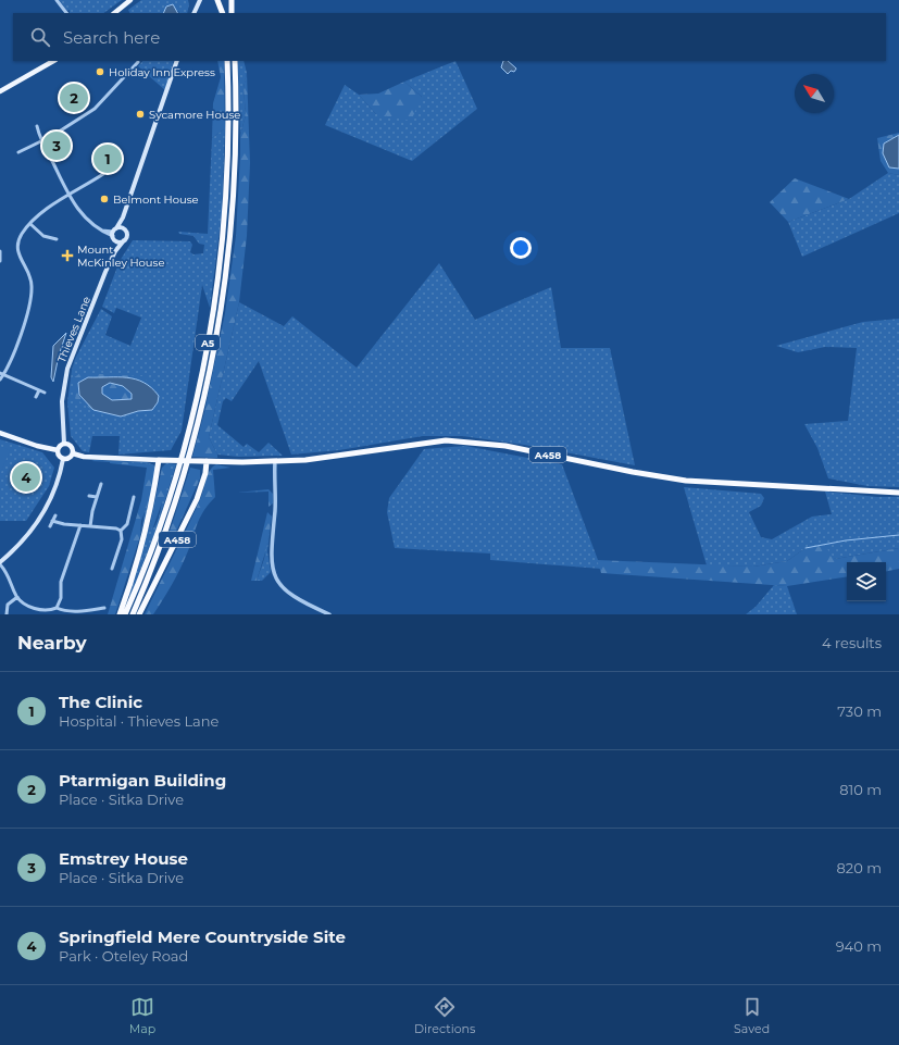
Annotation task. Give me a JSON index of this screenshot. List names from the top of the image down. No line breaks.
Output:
{"streets":{"highway":["A5","A458"],"main road":["Thieves Lane"]},"crossings":[["Thieves Lane","A458"]],"places":{"other":["Holiday Inn Express","Sycamore House","Belmont House"],"health":["Mount McKinley House"]},"north":"top left","page":{"search":"Search here","pins":["2","3","1","4"],"heading":["Nearby","4 results"],"list":[{"mark":"1","name":"The Clinic","note":"Hospital · Thieves Lane","value":"730 m"},{"mark":"2","name":"Ptarmigan Building","note":"Place · Sitka Drive","value":"810 m"},{"mark":"3","name":"Emstrey House","note":"Place · Sitka Drive","value":"820 m"},{"mark":"4","name":"Springfield Mere Countryside Site","note":"Park · Oteley Road","value":"940 m"}],"nav":["Map","Directions","Saved"]}}
